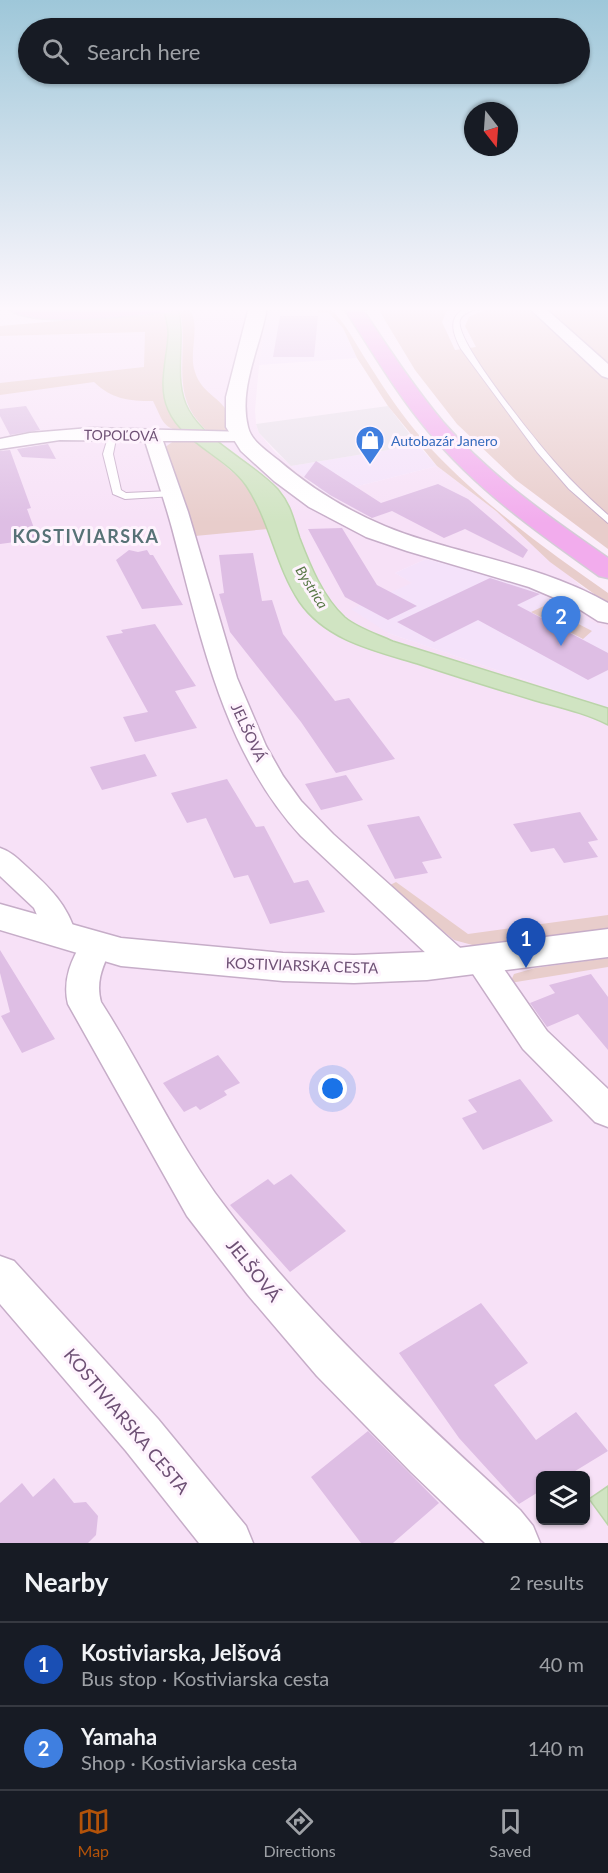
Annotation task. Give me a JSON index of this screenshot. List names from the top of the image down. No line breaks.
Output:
{"streets":{"street":["TOPOĽOVÁ","JELŠOVÁ","KOSTIVIARSKA CESTA"]},"crossings":[["TOPOĽOVÁ","JELŠOVÁ"],["JELŠOVÁ","KOSTIVIARSKA CESTA"]],"districts":["KOSTIVIARSKA"],"water":["Bystrica"],"places":{"shop":["Autobazár Janero"]},"north":"bottom","page":{"search":"Search here","pins":["2","1"],"heading":["Nearby","2 results"],"list":[{"mark":"1","name":"Kostiviarska, Jelšová","note":"Bus stop · Kostiviarska cesta","value":"40 m"},{"mark":"2","name":"Yamaha","note":"Shop · Kostiviarska cesta","value":"140 m"}],"nav":["Map","Directions","Saved"]}}
